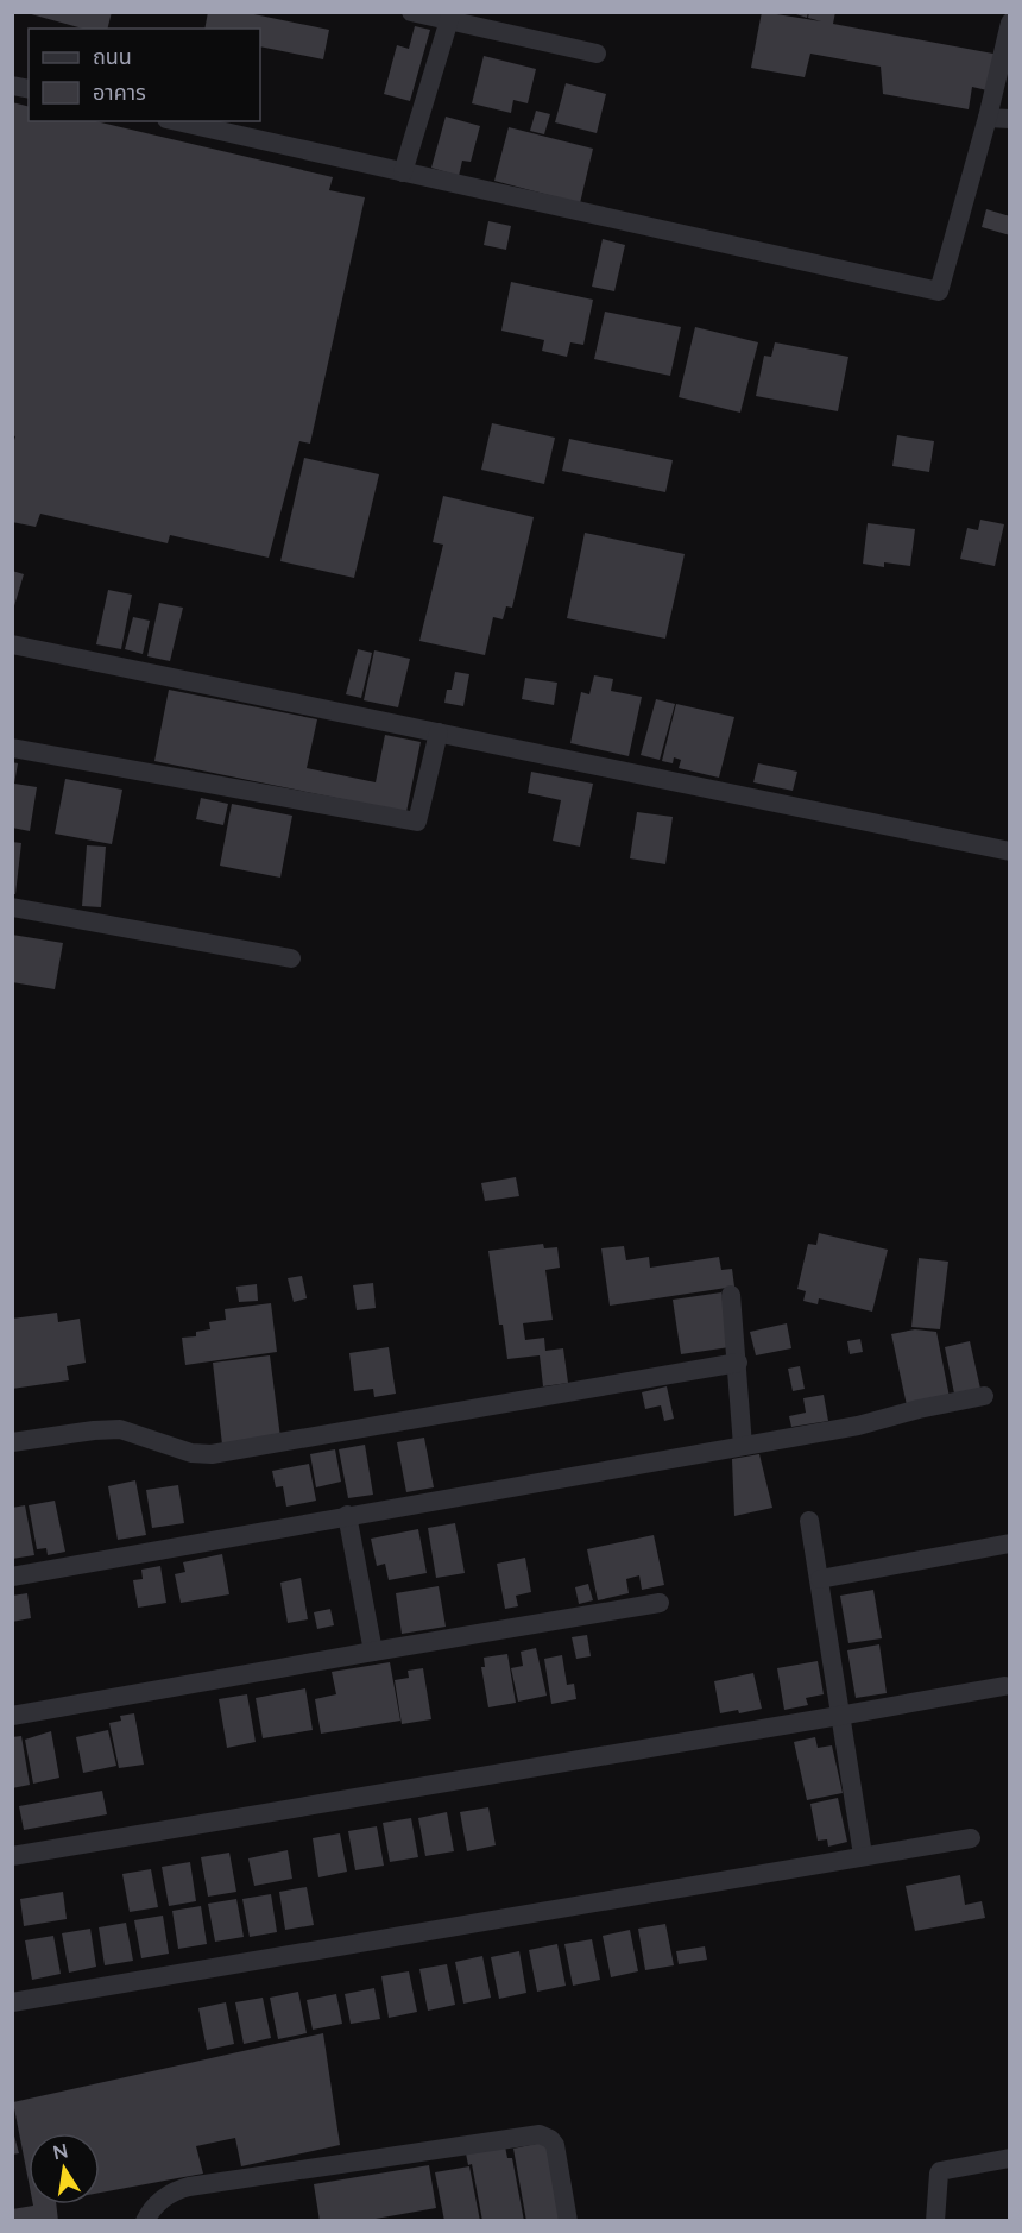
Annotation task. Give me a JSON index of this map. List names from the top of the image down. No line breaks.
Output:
{"legend":["ถนน","อาคาร"],"north":"top"}
